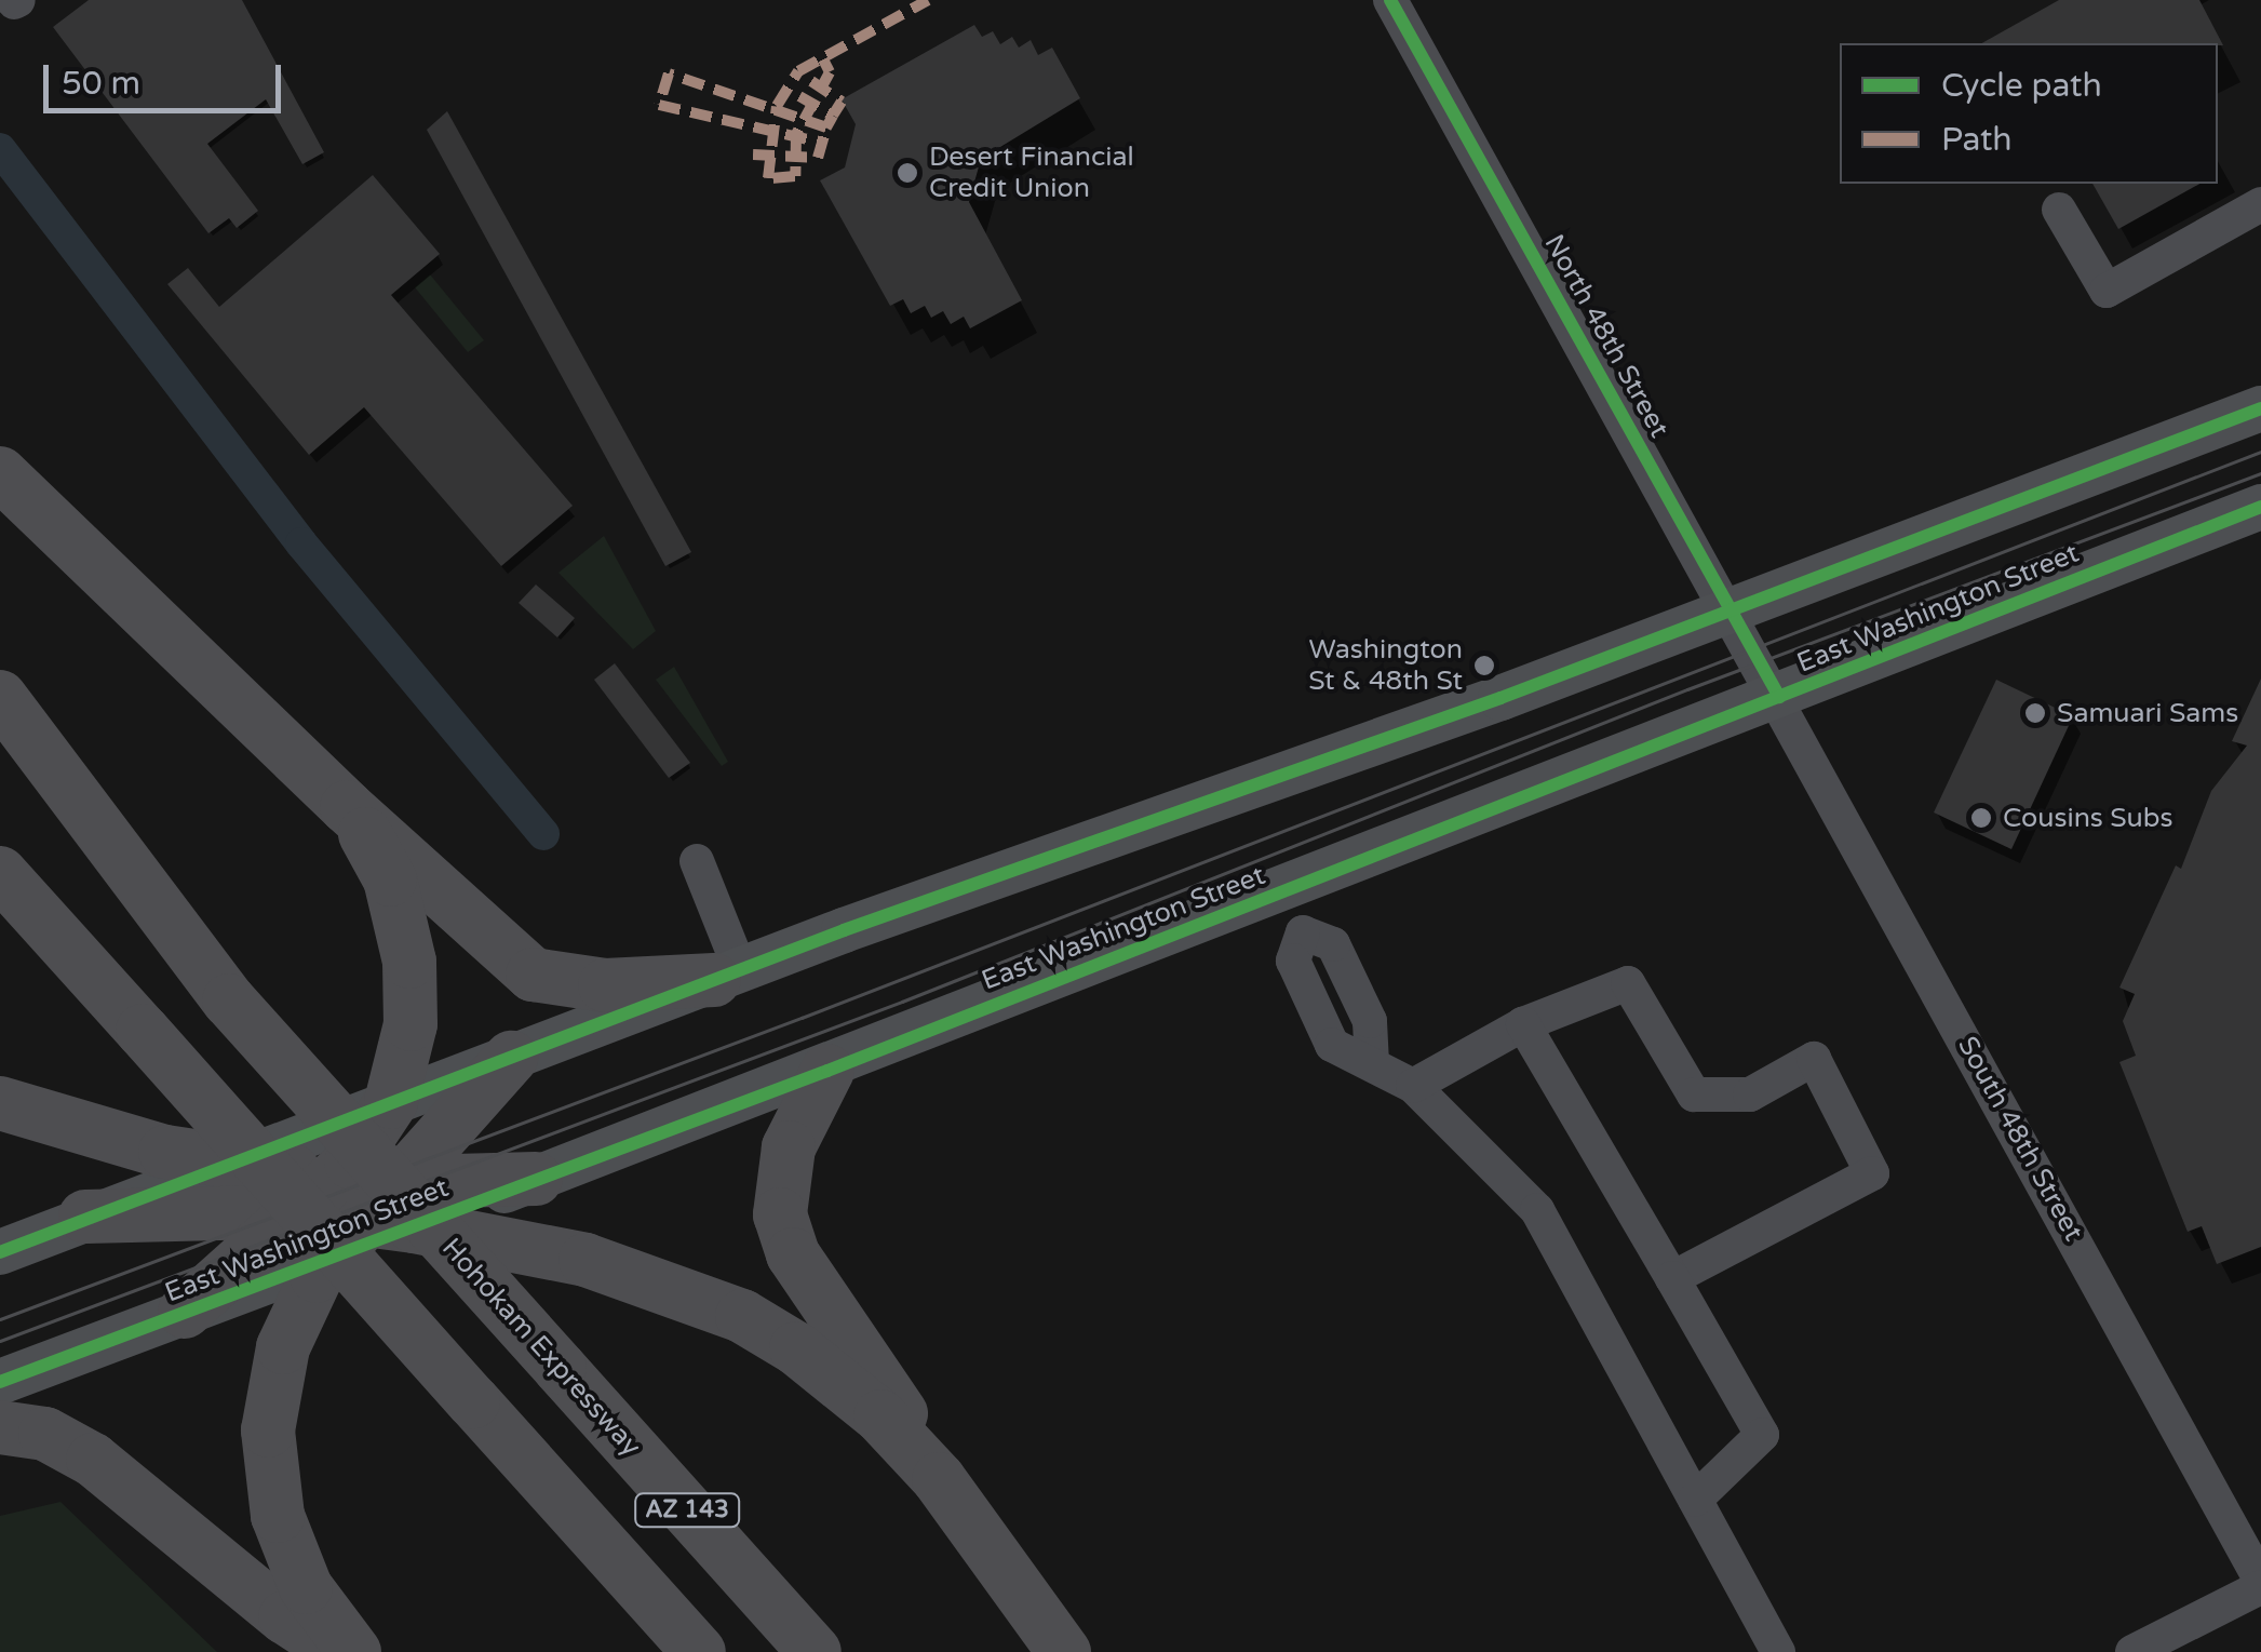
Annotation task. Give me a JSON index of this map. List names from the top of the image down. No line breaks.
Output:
{"streets":{"highway":["Hohokam Expressway","AZ 143"],"main road":["East Washington Street"],"street":["North 48th Street","South 48th Street"]},"crossings":[["North 48th Street","East Washington Street"],["North 48th Street","South 48th Street"],["East Washington Street","South 48th Street"]],"places":["Desert Financial Credit Union","Washington St & 48th St","Samuari Sams","Cousins Subs"],"legend":["Cycle path","Path"],"scale_bar":"50 m"}
